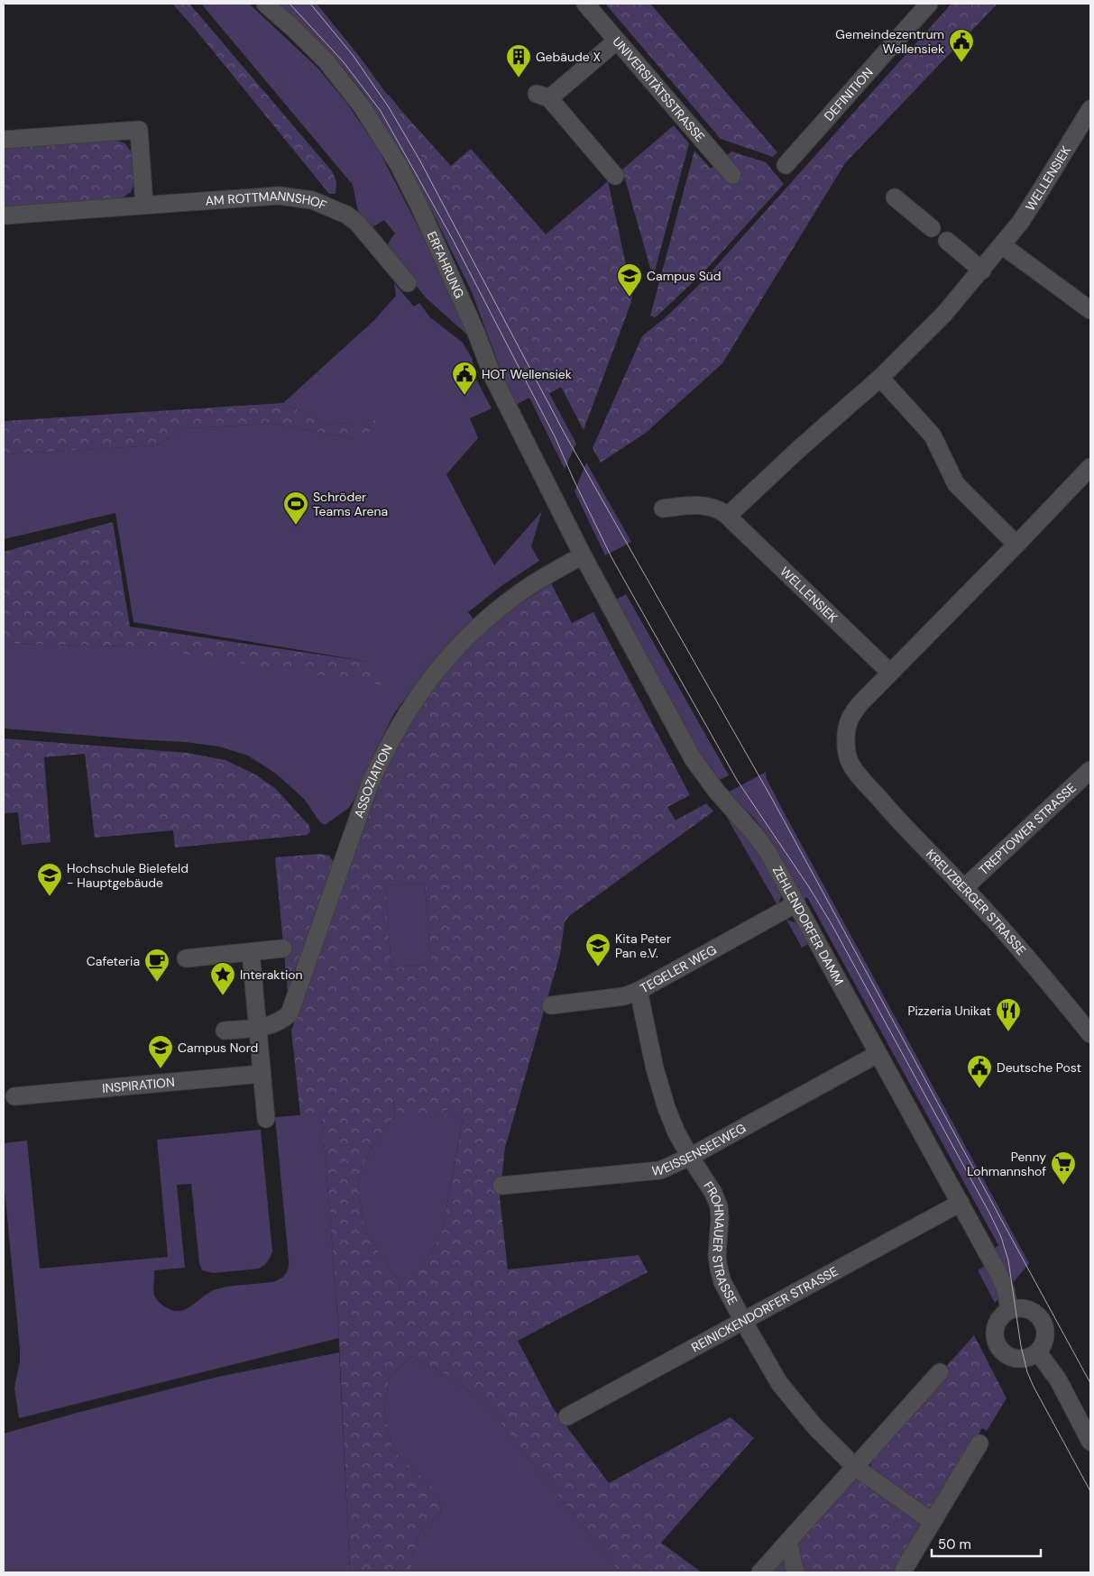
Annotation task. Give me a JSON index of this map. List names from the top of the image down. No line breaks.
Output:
{"streets":{"street":["UNIVERSITÄTSSTRASSE","DEFINITION","WELLENSIEK","AM ROTTMANNSHOF","ERFAHRUNG","ASSOZIATION","TREPTOWER STRASSE","KREUZBERGER STRASSE","ZEHLENDORFER DAMM","TEGELER WEG","INSPIRATION","WEISSENSEEWEG","FROHNAUER STRASSE","REINICKENDORFER STRASSE"]},"crossings":[["WELLENSIEK","KREUZBERGER STRASSE"],["ERFAHRUNG","ASSOZIATION"],["ERFAHRUNG","ZEHLENDORFER DAMM"],["ASSOZIATION","ZEHLENDORFER DAMM"],["TREPTOWER STRASSE","KREUZBERGER STRASSE"],["ZEHLENDORFER DAMM","TEGELER WEG"],["ZEHLENDORFER DAMM","WEISSENSEEWEG"],["ZEHLENDORFER DAMM","REINICKENDORFER STRASSE"],["TEGELER WEG","FROHNAUER STRASSE"],["WEISSENSEEWEG","FROHNAUER STRASSE"],["FROHNAUER STRASSE","REINICKENDORFER STRASSE"]],"places":{"public building":["Gemeindezentrum Wellensiek","HOT Wellensiek","Deutsche Post"],"building":["Gebäude X"],"school or university":["Campus Süd","Hochschule Bielefeld - Hauptgebäude","Kita Peter Pan e.V.","Campus Nord"],"sports":["Schröder Teams Arena"],"cafe":["Cafeteria"],"place":["Interaktion"],"restaurant":["Pizzeria Unikat"],"supermarket":["Penny Lohmannshof"]},"scale_bar":"50 m"}
